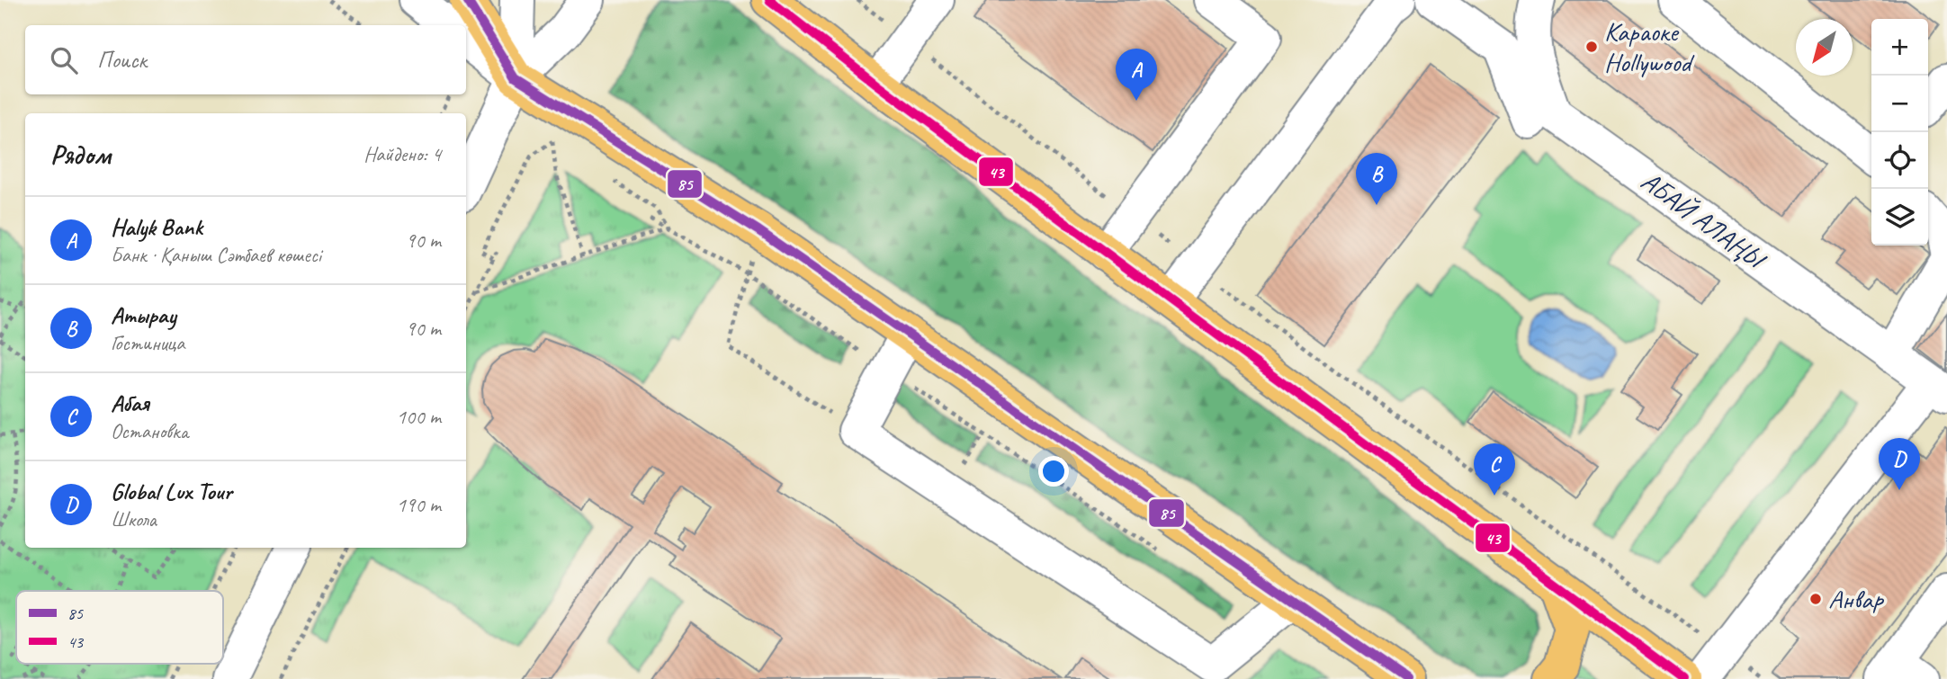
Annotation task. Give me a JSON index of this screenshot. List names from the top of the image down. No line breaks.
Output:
{"streets":{"street":["АБАЙ АЛАҢЫ"]},"places":["Караоке Hollywood","Анвар"],"lines":["transit line 85","transit line 43"],"legend":["85","43"],"north":"bottom left","page":{"map_buttons":["+","−"],"search":"Поиск","pins":["A","B","D","C"],"heading":["Рядом","Найдено: 4"],"list":[{"mark":"A","name":"Halyk Bank","note":"Банк · Қаныш Сәтбаев көшесі","value":"90 m"},{"mark":"B","name":"Атырау","note":"Гостиница","value":"90 m"},{"mark":"C","name":"Абая","note":"Остановка","value":"100 m"},{"mark":"D","name":"Global Lux Tour","note":"Школа","value":"190 m"}]}}
